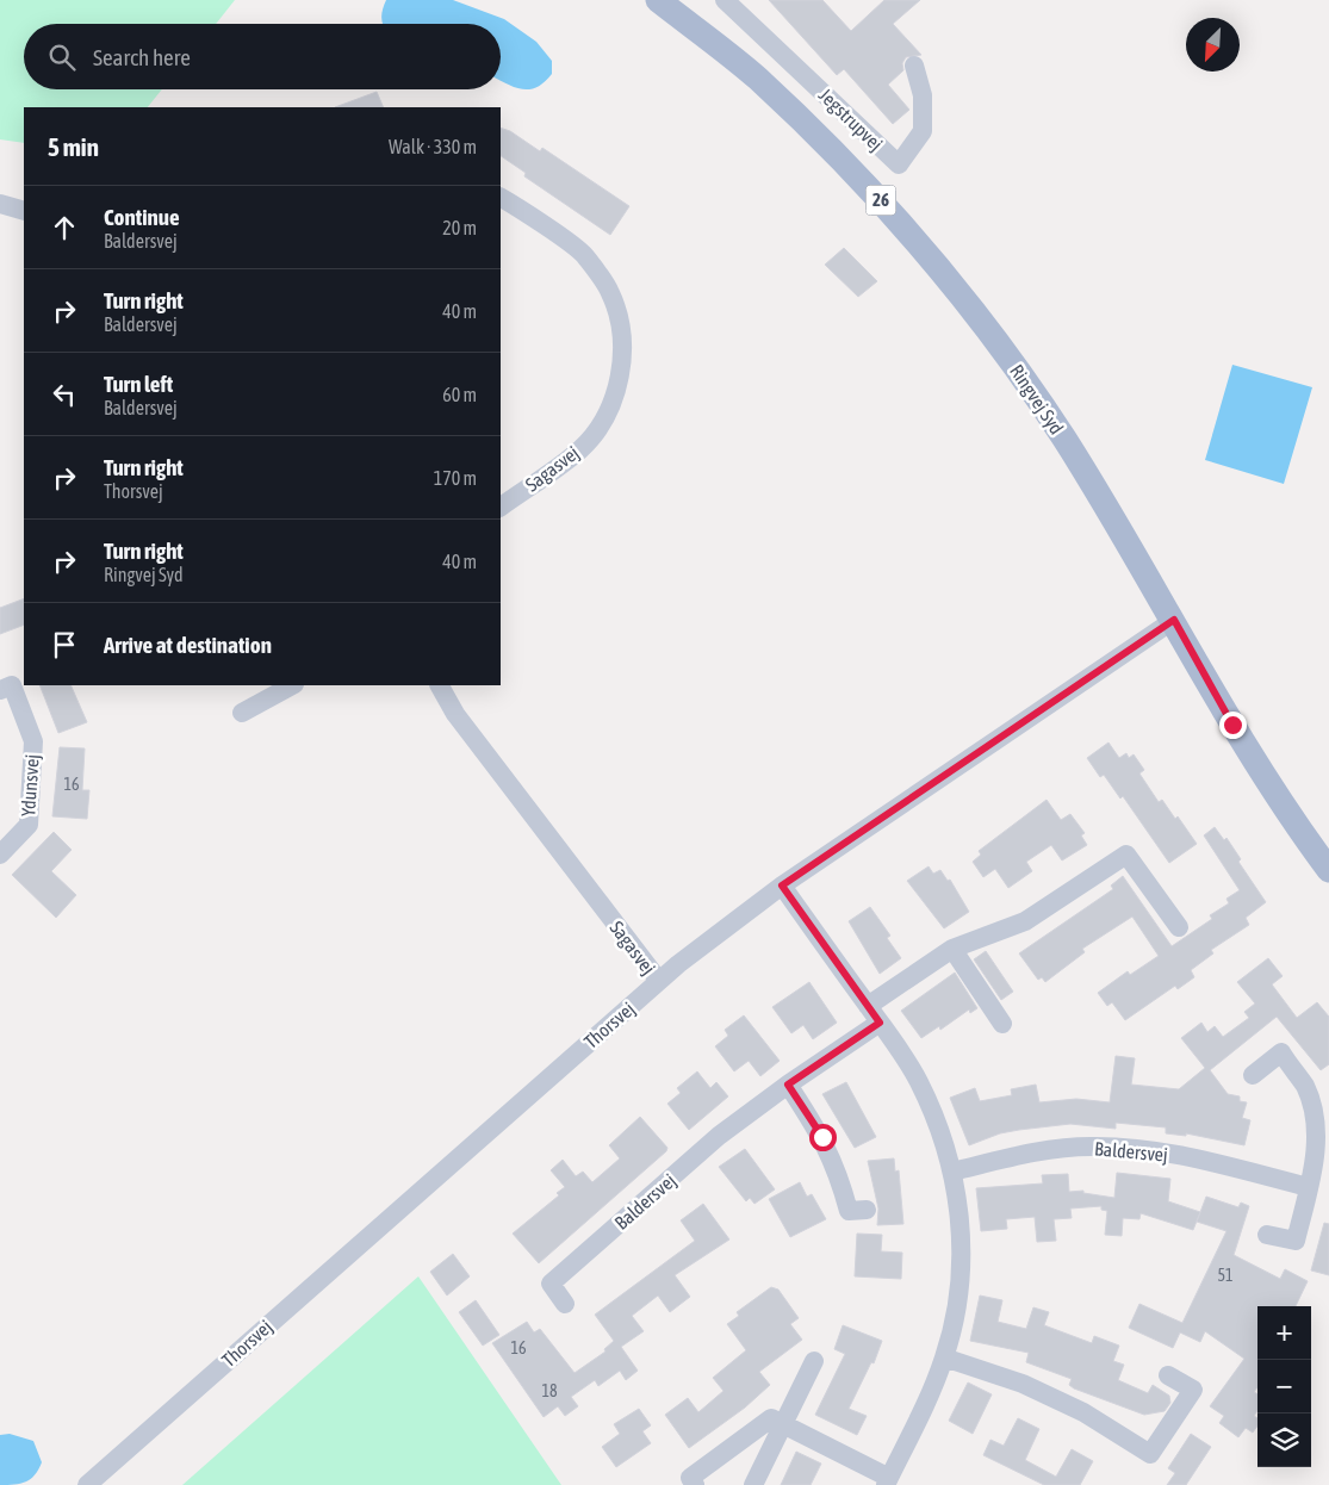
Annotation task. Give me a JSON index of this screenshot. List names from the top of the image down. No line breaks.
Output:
{"streets":{"main road":["26","Ringvej Syd"],"street":["Jegstrupvej","Sagasvej","Ydunsvej","Thorsvej","Baldersvej"]},"crossings":[["Ringvej Syd","Thorsvej"],["Sagasvej","Thorsvej"]],"house_numbers":["16","51","16","18"],"north":"bottom left","page":{"search":"Search here","heading":["5 min","Walk · 330 m"],"list":[["Continue","Baldersvej","20 m"],["Turn right","Baldersvej","40 m"],["Turn left","Baldersvej","60 m"],["Turn right","Thorsvej","170 m"],["Turn right","Ringvej Syd","40 m"],"Arrive at destination"],"map_buttons":["+","−"]}}
